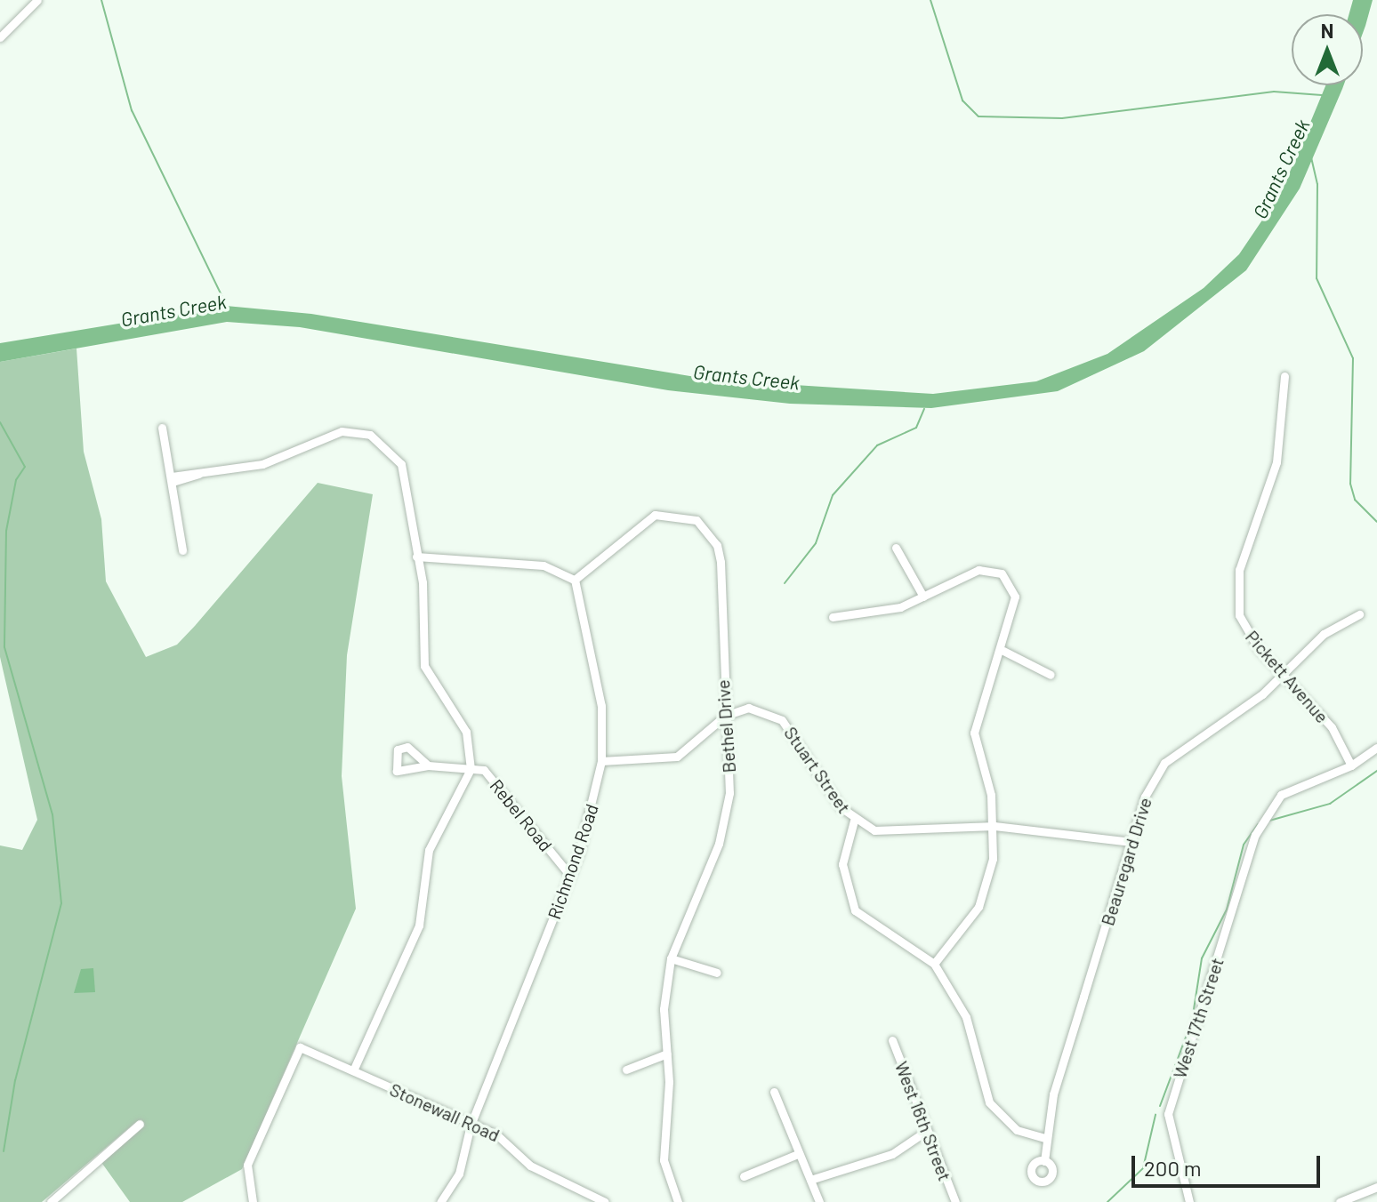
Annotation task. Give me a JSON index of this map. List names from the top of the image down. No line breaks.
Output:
{"streets":{"street":["Pickett Avenue","Bethel Drive","Stuart Street","Rebel Road","Richmond Road","Beauregard Drive","West 17th Street","Stonewall Road","West 16th Street"]},"crossings":[["Pickett Avenue","Beauregard Drive"],["Pickett Avenue","West 17th Street"],["Bethel Drive","Stuart Street"],["Bethel Drive","Richmond Road"],["Stuart Street","Beauregard Drive"],["Rebel Road","Richmond Road"],["Richmond Road","Stonewall Road"]],"water":["Grants Creek"],"scale_bar":"200 m","north":"top"}
